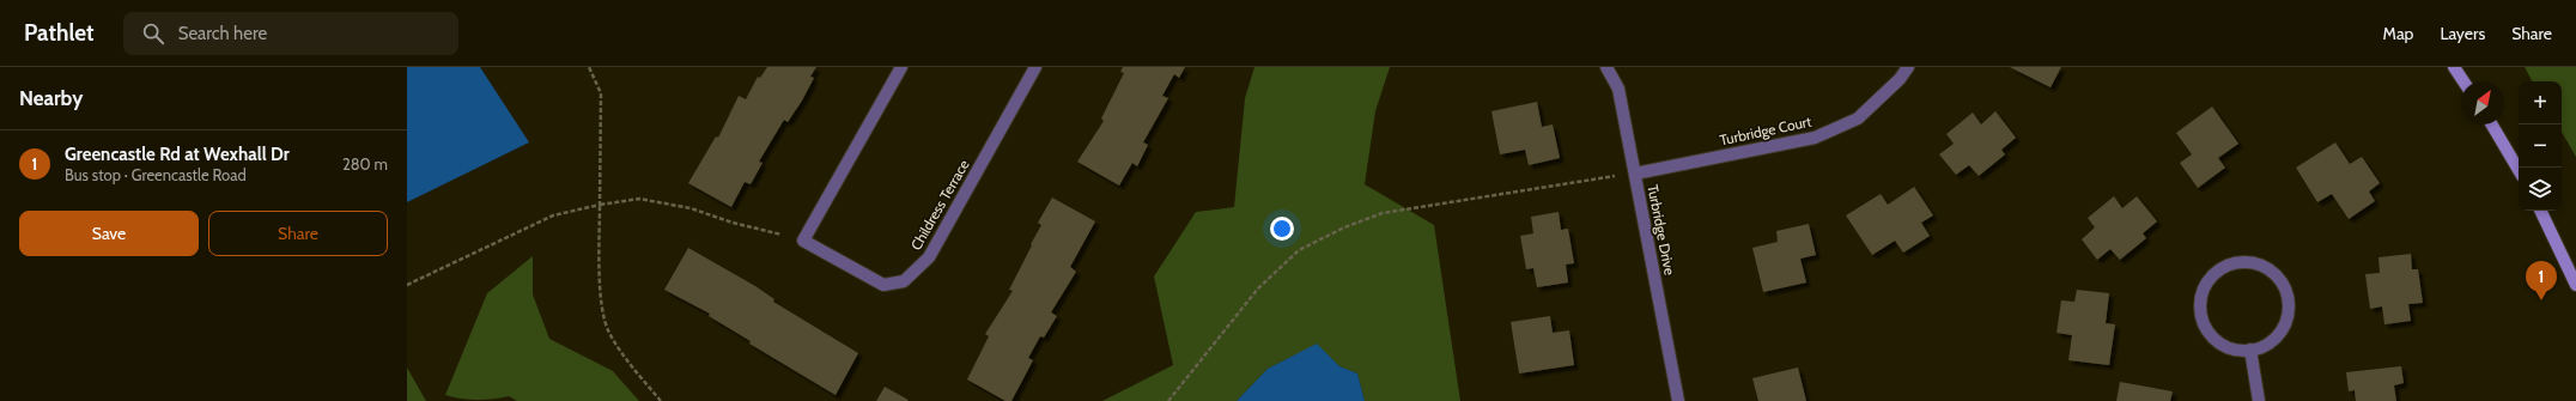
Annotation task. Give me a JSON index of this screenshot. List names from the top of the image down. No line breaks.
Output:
{"streets":{"street":["Turbridge Court","Childress Terrace","Turbridge Drive"]},"crossings":[["Turbridge Court","Turbridge Drive"]],"north":"top right","page":{"header":"Pathlet","search":"Search here","nav":["Map","Layers","Share"],"heading":"Nearby","map_buttons":["+","−"],"list":[{"mark":"1","name":"Greencastle Rd at Wexhall Dr","note":"Bus stop · Greencastle Road","value":"280 m"}],"buttons":["Save","Share"],"pins":"1"}}
